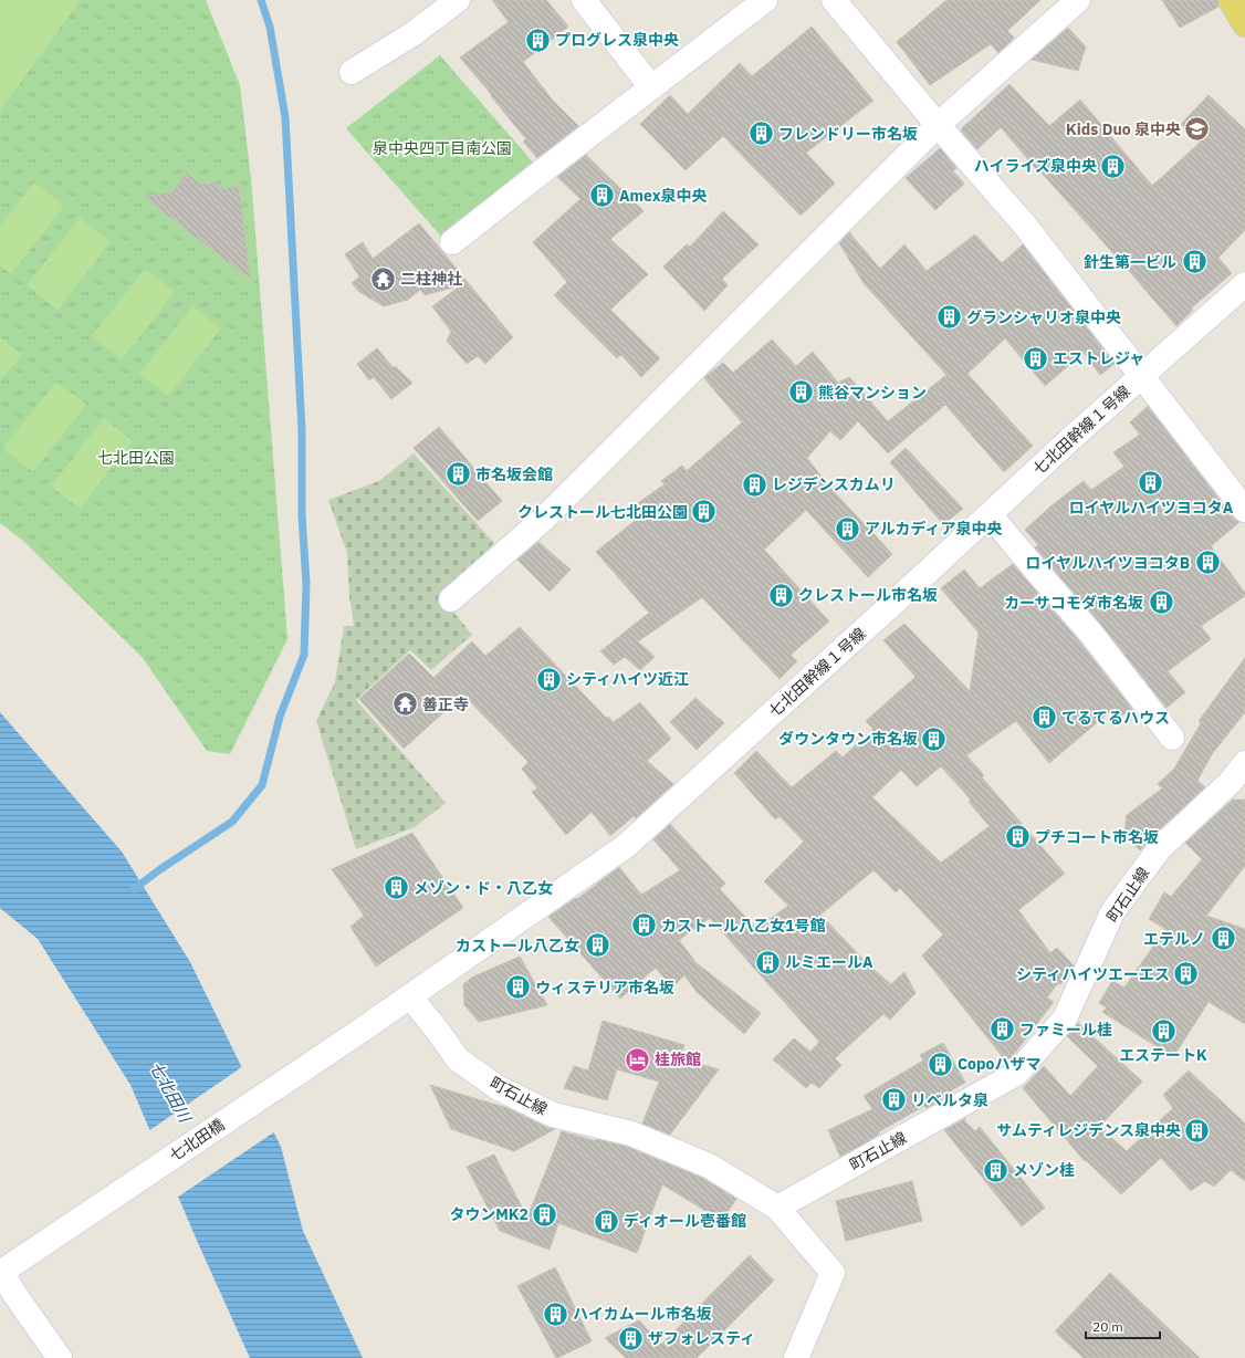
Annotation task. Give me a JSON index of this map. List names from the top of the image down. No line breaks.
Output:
{"streets":{"street":["七北田幹線１号線","町石止線","七北田橋"]},"crossings":[["七北田幹線１号線","町石止線"],["七北田幹線１号線","七北田橋"]],"water":["七北田川"],"parks":["泉中央四丁目南公園","七北田公園"],"places":{"building":["プログレス泉中央","フレンドリー市名坂","ハイライズ泉中央","Amex泉中央","針生第一ビル","グランシャリオ泉中央","エストレジャ","熊谷マンション","市名坂会館","ロイヤルハイツヨコタA","レジデンスカムリ","クレストール七北田公園","アルカディア泉中央","ロイヤルハイツヨコタB","クレストール市名坂","カーサコモダ市名坂","シティハイツ近江","てるてるハウス","ダウンタウン市名坂","プチコート市名坂","メゾン・ド・八乙女","カストール八乙女1号館","エテルノ","カストール八乙女","ルミエールA","シティハイツエーエス","ウィステリア市名坂","ファミール桂","エステートK","Copoハザマ","リベルタ泉","サムティレジデンス泉中央","メゾン桂","タウンMK2","ディオール壱番館","ハイカムール市名坂","ザフォレスティ"],"school or university":["Kids Duo 泉中央"],"temple":["二柱神社","善正寺"],"hotel":["桂旅館"]},"scale_bar":"20 m"}
